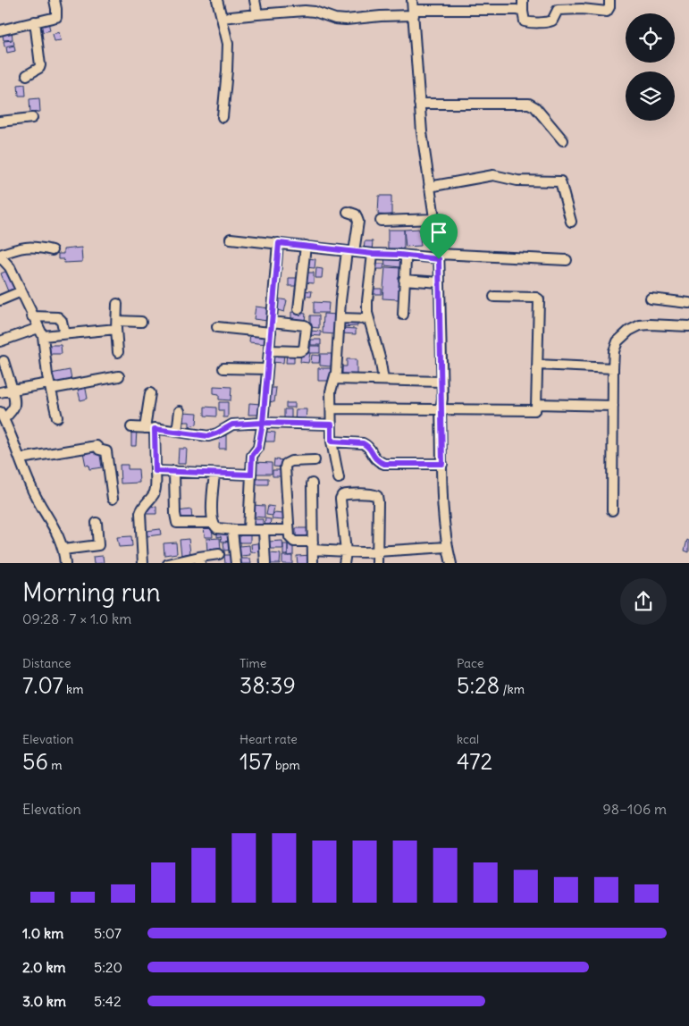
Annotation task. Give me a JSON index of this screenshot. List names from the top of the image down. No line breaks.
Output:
{"page":{"heading":["Morning run","09:28 · 7 × 1.0 km"],"stats":[["Distance","7.07 km"],["Time","38:39"],["Pace","5:28 /km"],["Elevation","56 m"],["Heart rate","157 bpm"],["kcal","472"]],"chart":["Elevation","98–106 m"],"list":[{"name":"1.0 km","note":"5:07"},{"name":"2.0 km","note":"5:20"},{"name":"3.0 km","note":"5:42"}]}}
